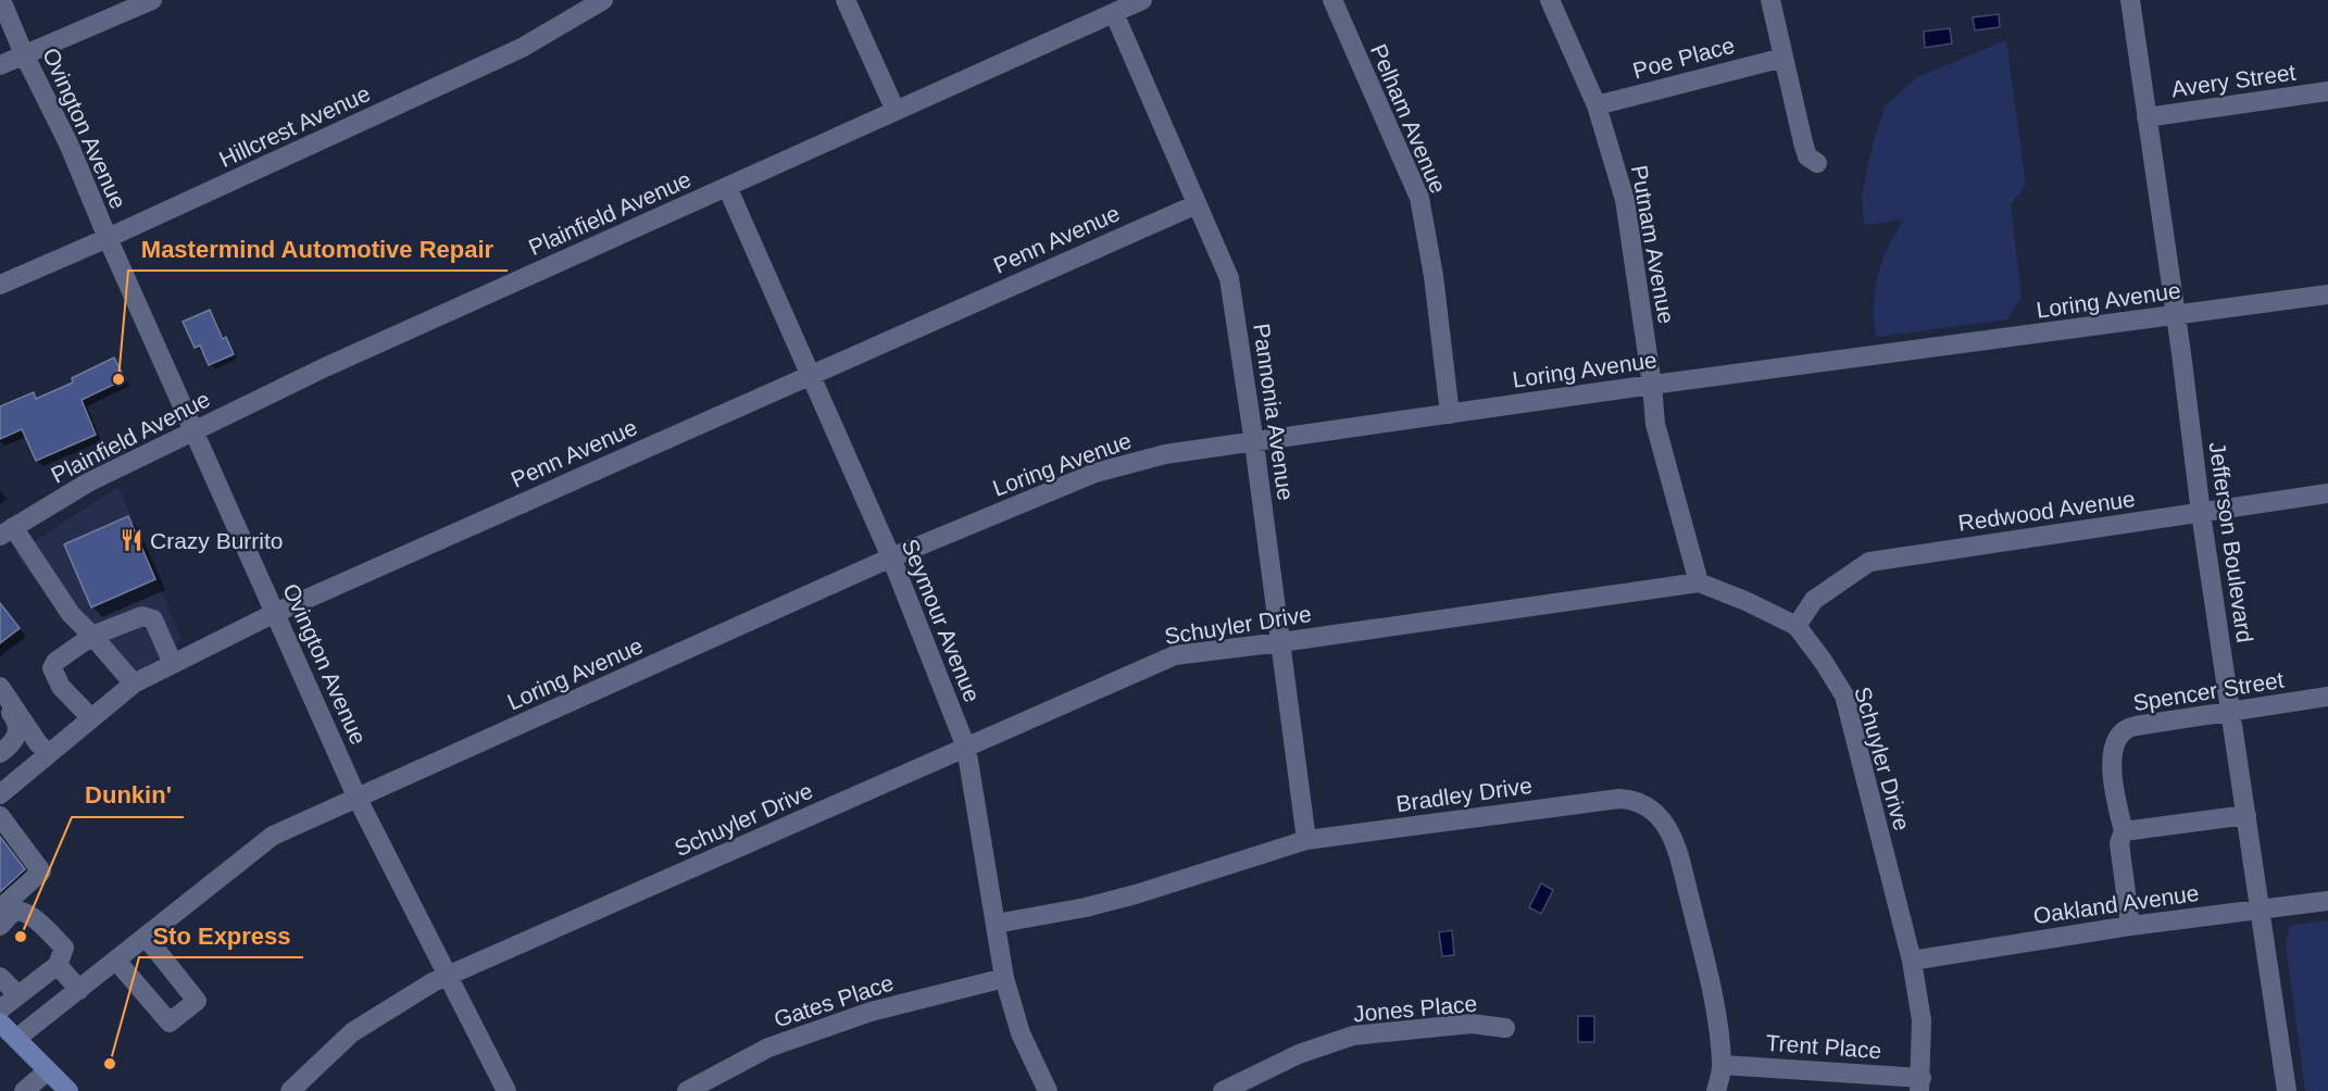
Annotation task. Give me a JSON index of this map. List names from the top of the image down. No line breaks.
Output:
{"streets":{"street":["Poe Place","Avery Street","Pelham Avenue","Hillcrest Avenue","Ovington Avenue","Plainfield Avenue","Penn Avenue","Putnam Avenue","Loring Avenue","Pannonia Avenue","Redwood Avenue","Jefferson Boulevard","Seymour Avenue","Schuyler Drive","Spencer Street","Bradley Drive","Oakland Avenue","Gates Place","Jones Place","Trent Place"]},"crossings":[["Poe Place","Putnam Avenue"],["Avery Street","Jefferson Boulevard"],["Pelham Avenue","Loring Avenue"],["Hillcrest Avenue","Ovington Avenue"],["Ovington Avenue","Plainfield Avenue"],["Ovington Avenue","Penn Avenue"],["Ovington Avenue","Loring Avenue"],["Ovington Avenue","Schuyler Drive"],["Plainfield Avenue","Pannonia Avenue"],["Plainfield Avenue","Seymour Avenue"],["Penn Avenue","Pannonia Avenue"],["Penn Avenue","Seymour Avenue"],["Putnam Avenue","Loring Avenue"],["Putnam Avenue","Schuyler Drive"],["Loring Avenue","Pannonia Avenue"],["Loring Avenue","Jefferson Boulevard"],["Loring Avenue","Seymour Avenue"],["Pannonia Avenue","Schuyler Drive"],["Pannonia Avenue","Bradley Drive"],["Redwood Avenue","Jefferson Boulevard"],["Redwood Avenue","Schuyler Drive"],["Jefferson Boulevard","Spencer Street"],["Jefferson Boulevard","Oakland Avenue"],["Seymour Avenue","Schuyler Drive"],["Seymour Avenue","Bradley Drive"],["Seymour Avenue","Gates Place"],["Schuyler Drive","Oakland Avenue"],["Schuyler Drive","Trent Place"],["Spencer Street","Oakland Avenue"],["Bradley Drive","Trent Place"]],"places":{"other":["Mastermind Automotive Repair","Dunkin'","Sto Express"],"restaurant":["Crazy Burrito"]}}
